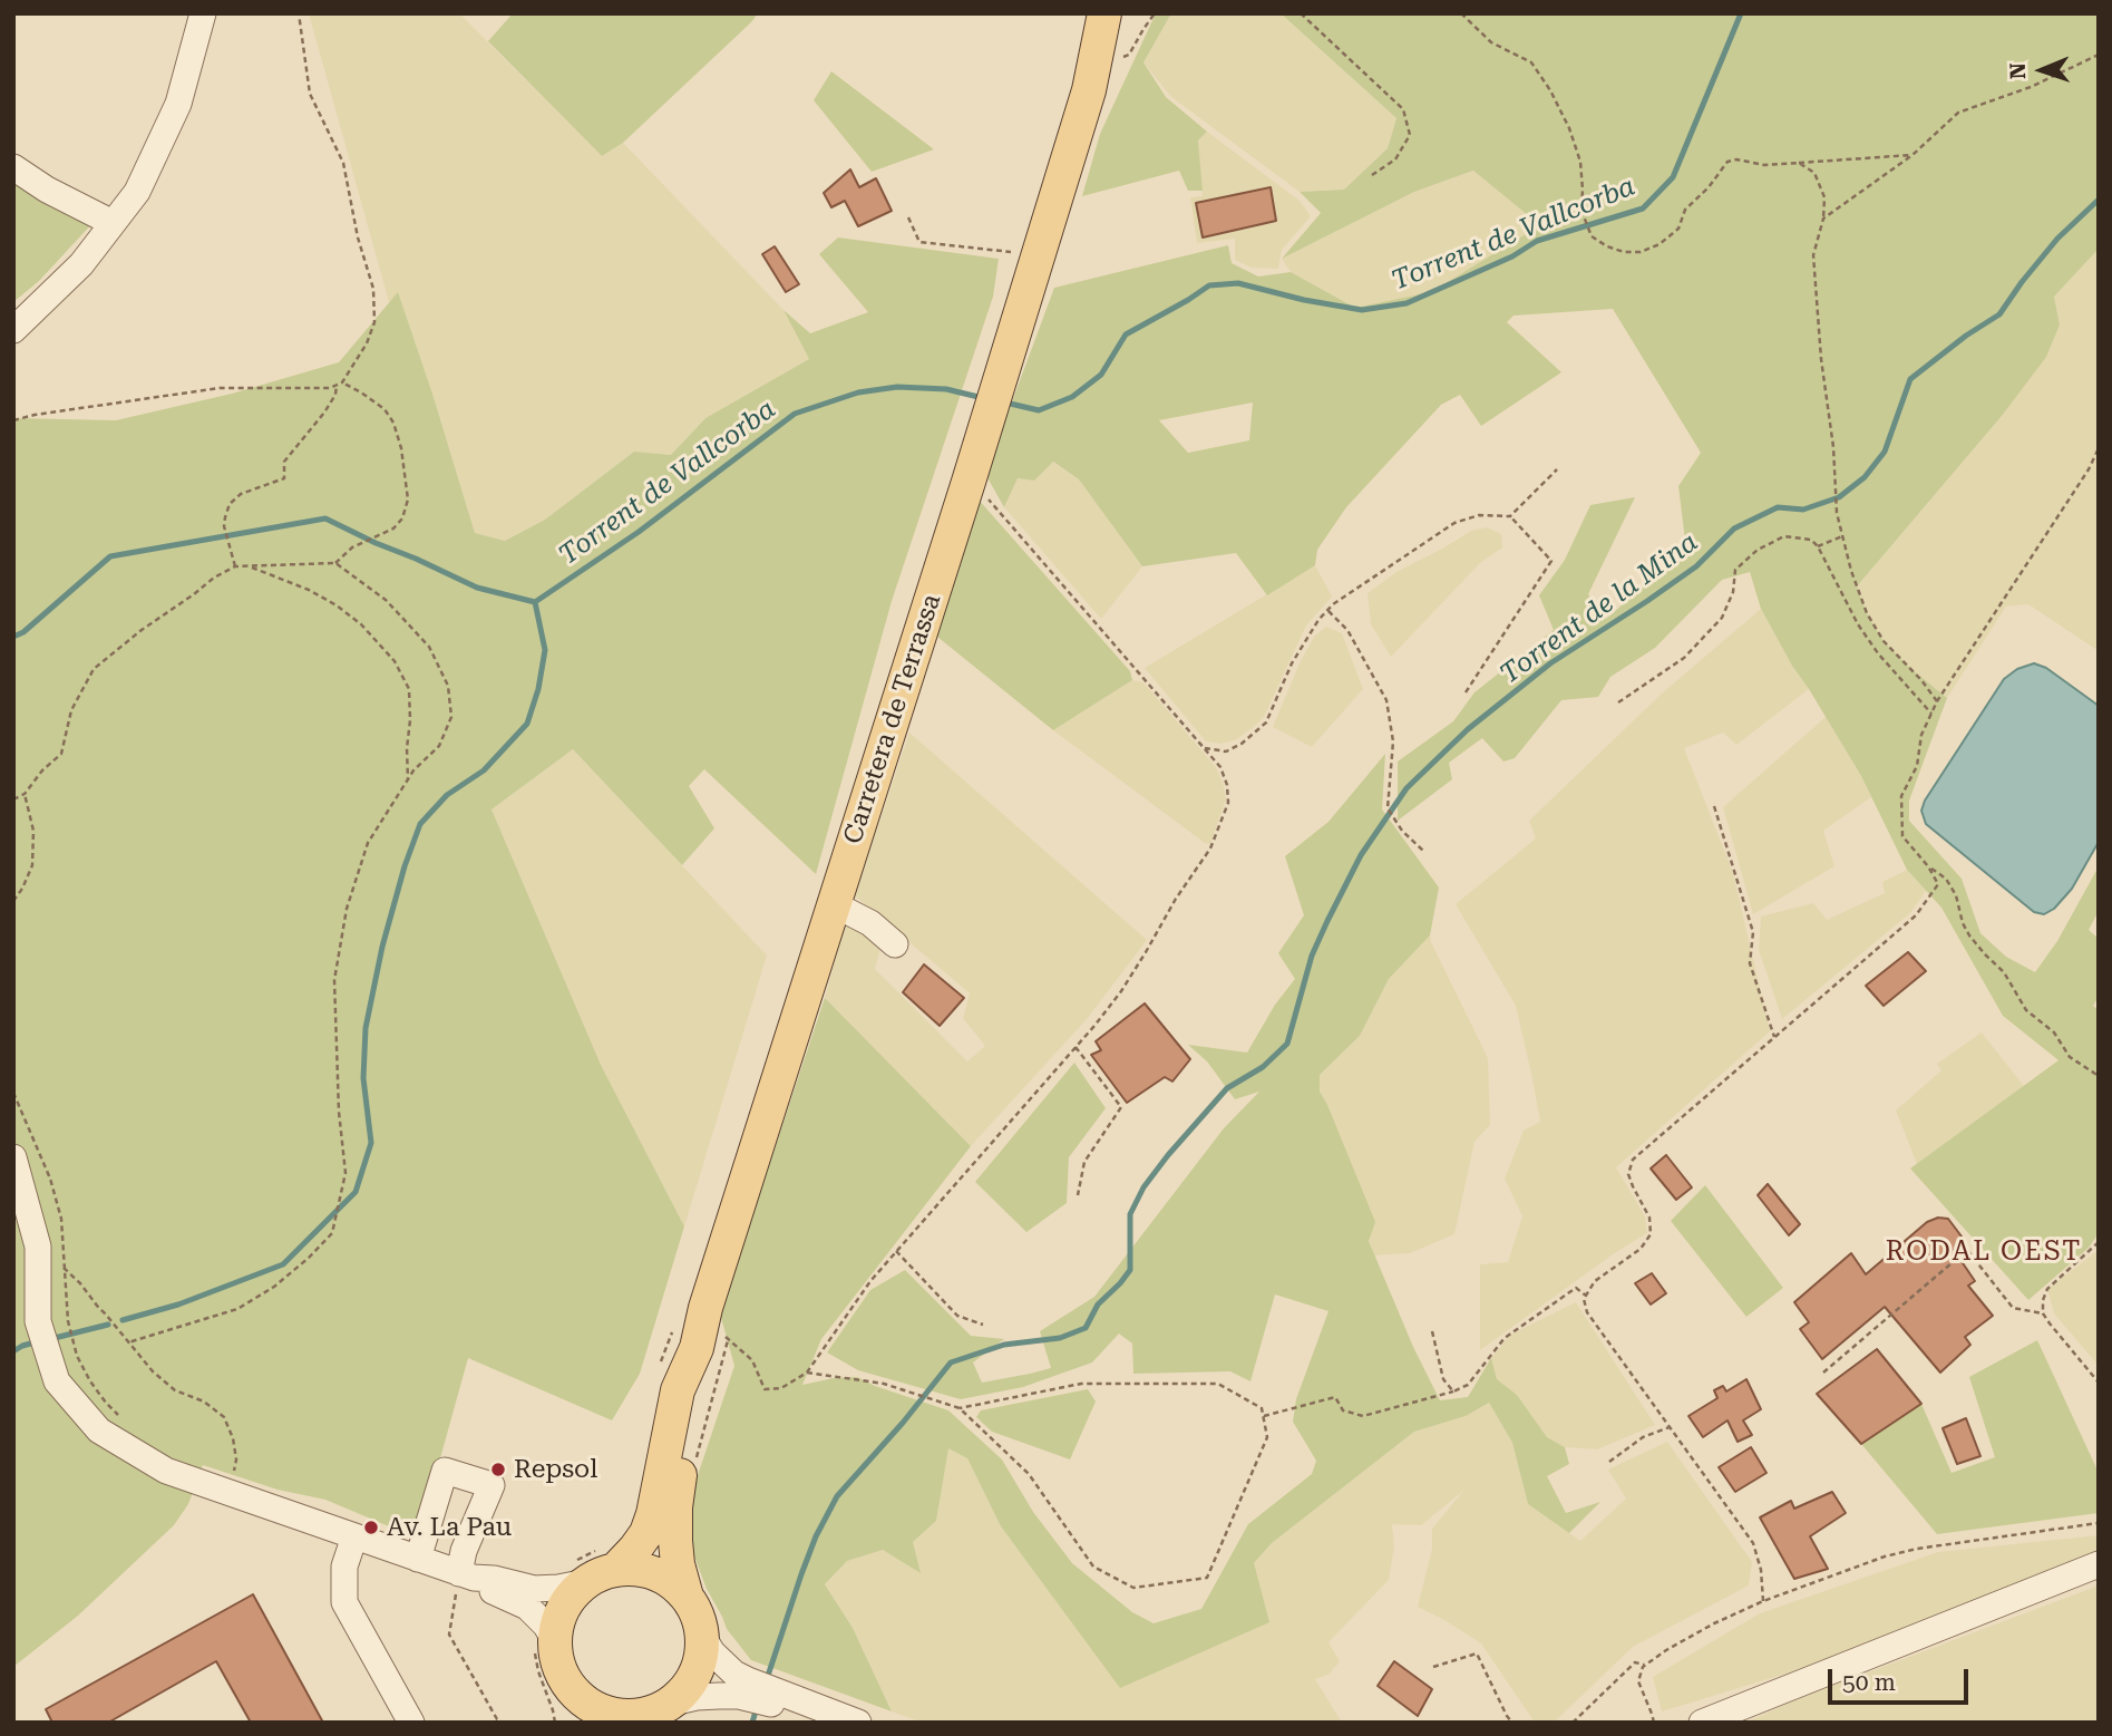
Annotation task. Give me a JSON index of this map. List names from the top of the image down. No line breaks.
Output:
{"streets":{"main road":["Carretera de Terrassa"]},"districts":["RODAL OEST"],"water":["Torrent de Vallcorba","Torrent de la Mina"],"places":["Repsol","Av. La Pau"],"scale_bar":"50 m","north":"left"}
